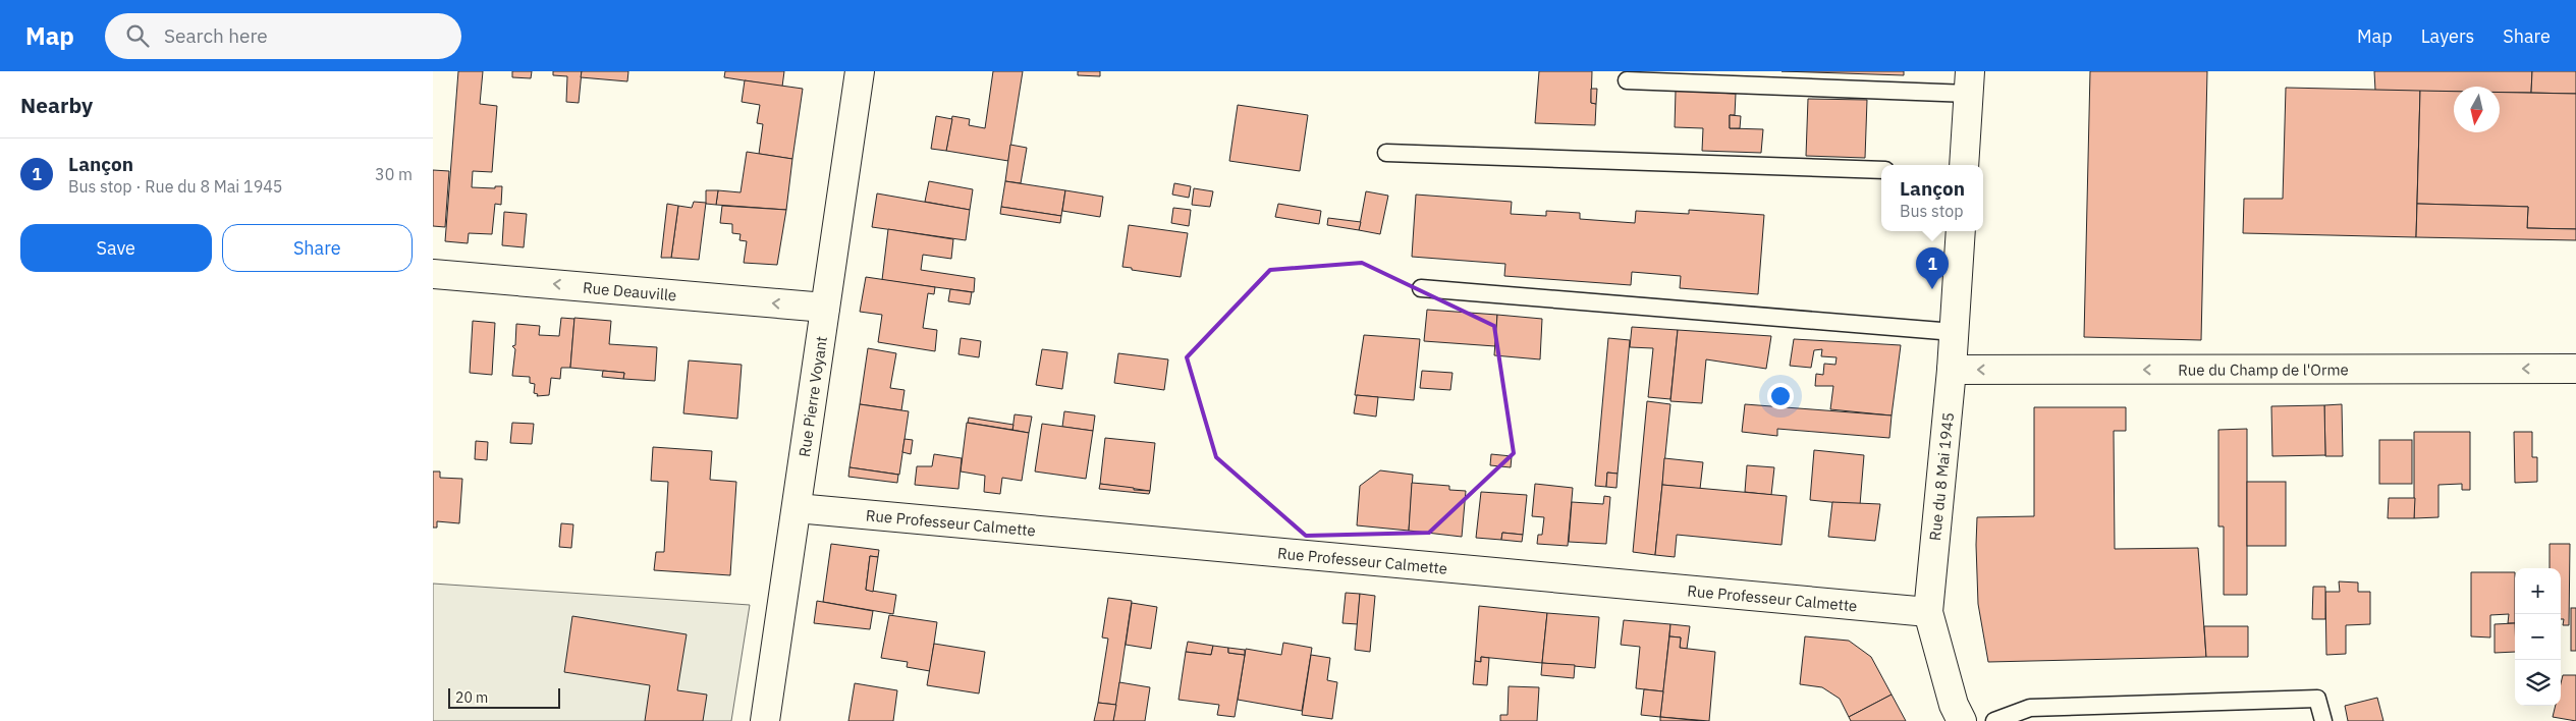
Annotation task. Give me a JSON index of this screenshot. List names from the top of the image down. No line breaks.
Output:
{"streets":{"street":["Rue Deauville","Rue du Champ de l'Orme","Rue Pierre Voyant","Rue du 8 Mai 1945","Rue Professeur Calmette"]},"crossings":[["Rue Deauville","Rue Pierre Voyant"],["Rue du Champ de l'Orme","Rue du 8 Mai 1945"],["Rue Pierre Voyant","Rue Professeur Calmette"],["Rue du 8 Mai 1945","Rue Professeur Calmette"]],"one_way":["Rue Deauville","Rue du Champ de l'Orme"],"scale_bar":"20 m","north":"bottom","page":{"header":"Map","search":"Search here","nav":["Map","Layers","Share"],"heading":"Nearby","list":[{"mark":"1","name":"Lançon","note":"Bus stop · Rue du 8 Mai 1945","value":"30 m"}],"popup":["Lançon","Bus stop"],"buttons":["Save","Share"],"pins":"1","map_buttons":["+","−"],"scale":"20 m"}}
